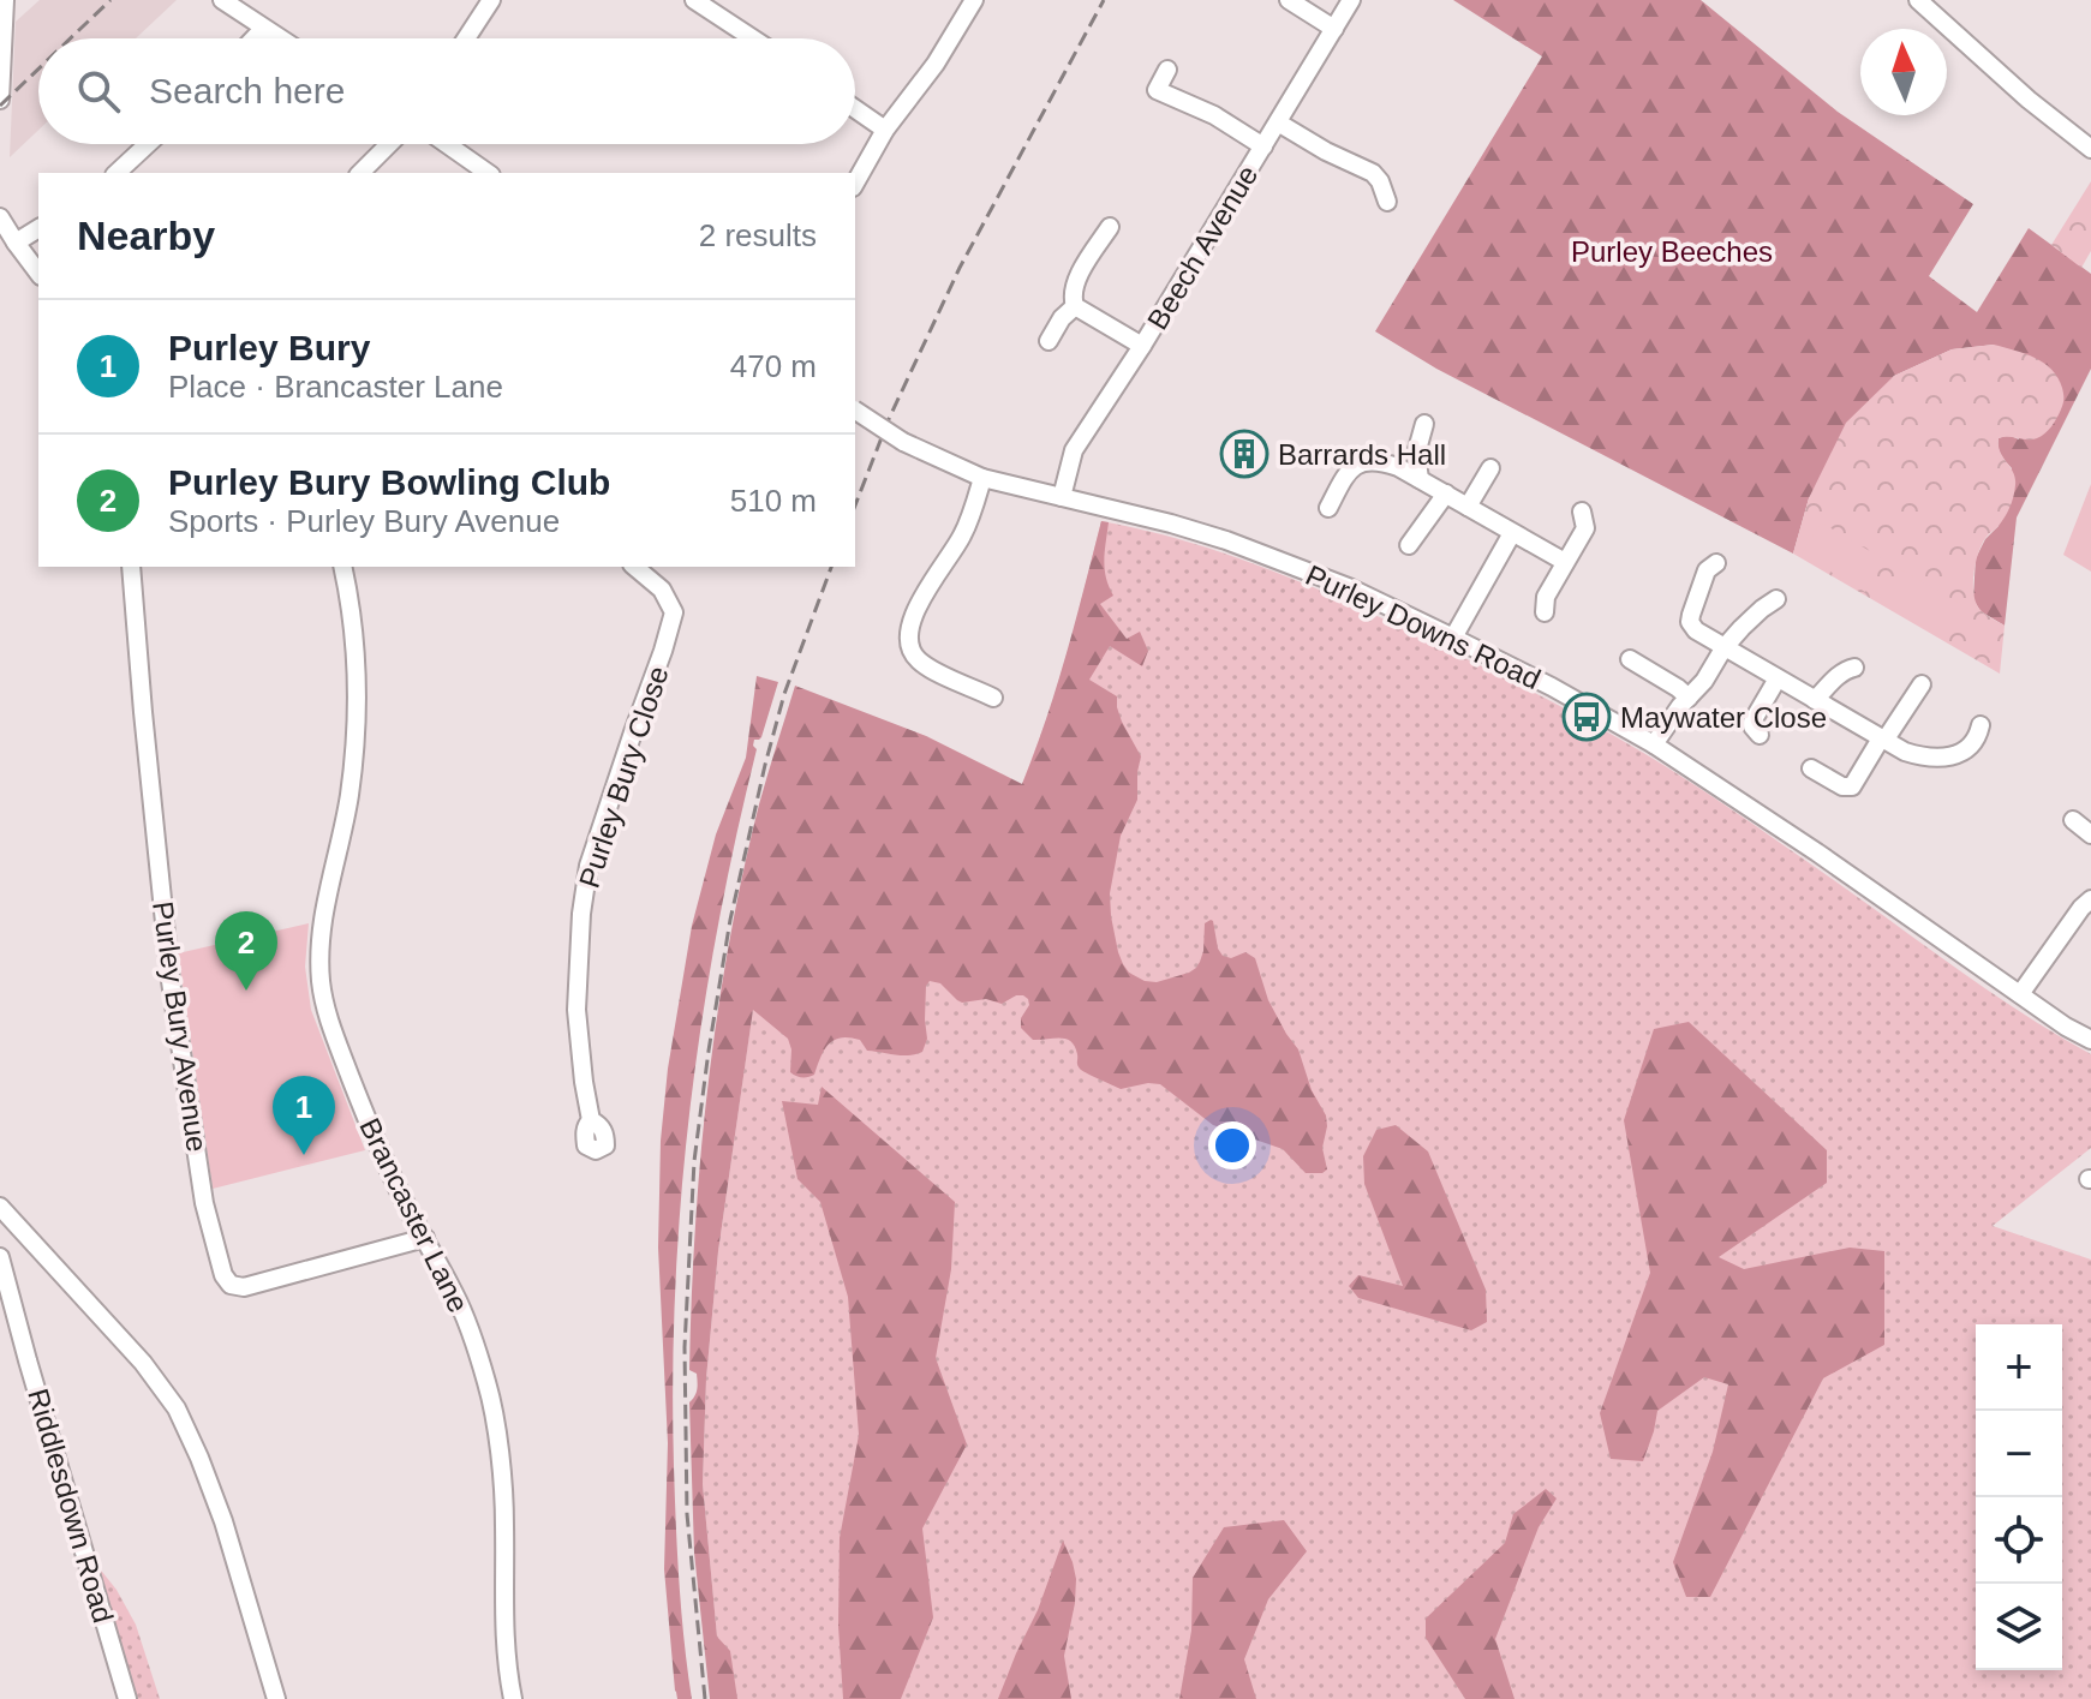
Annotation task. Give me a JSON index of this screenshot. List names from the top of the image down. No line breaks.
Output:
{"streets":{"street":["Beech Avenue","Purley Downs Road","Purley Bury Close","Purley Bury Avenue","Brancaster Lane","Riddlesdown Road"]},"crossings":[["Beech Avenue","Purley Downs Road"],["Purley Bury Avenue","Brancaster Lane"]],"parks":["Purley Beeches"],"places":{"building":["Barrards Hall"],"bus stop":["Maywater Close"]},"north":"top","page":{"search":"Search here","heading":["Nearby","2 results"],"list":[{"mark":"1","name":"Purley Bury","note":"Place · Brancaster Lane","value":"470 m"},{"mark":"2","name":"Purley Bury Bowling Club","note":"Sports · Purley Bury Avenue","value":"510 m"}],"pins":["2","1"],"map_buttons":["+","−"]}}
